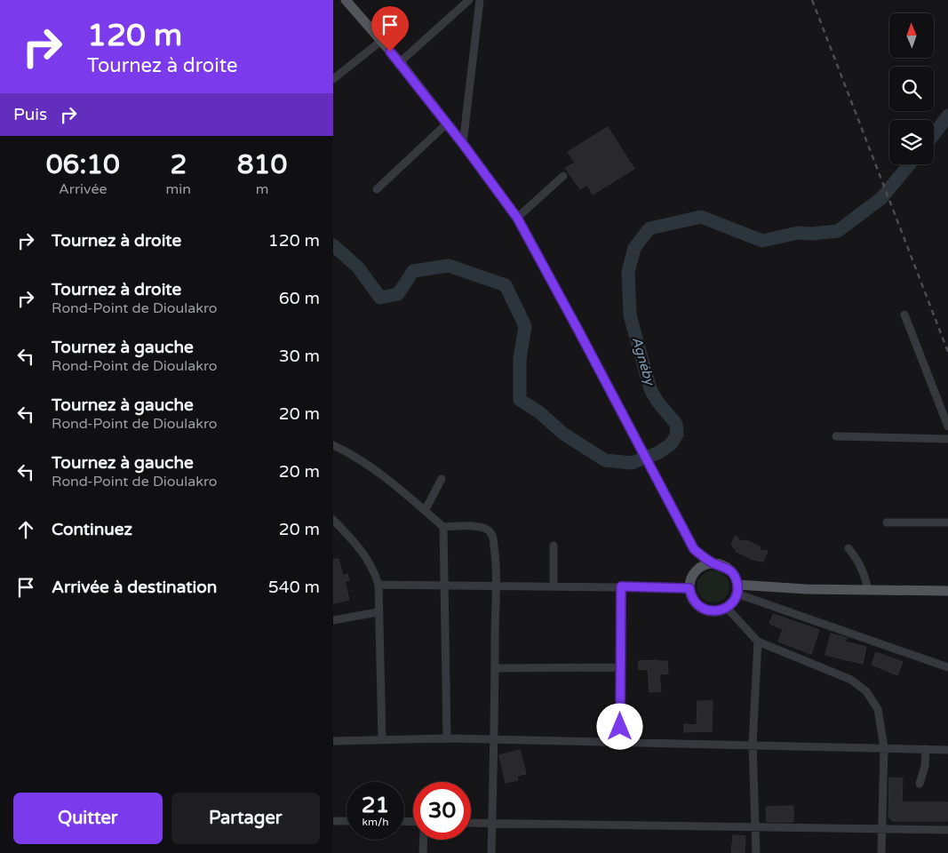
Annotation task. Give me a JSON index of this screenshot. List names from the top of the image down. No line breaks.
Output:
{"water":["Agnéby"],"north":"top","page":{"turn":["120 m","Tournez à droite"],"then":"Puis","eta":["06:10","Arrivée","2","min","810","m"],"list":[{"name":"Tournez à droite","value":"120 m"},{"name":"Tournez à droite","note":"Rond-Point de Dioulakro","value":"60 m"},{"name":"Tournez à gauche","note":"Rond-Point de Dioulakro","value":"30 m"},{"name":"Tournez à gauche","note":"Rond-Point de Dioulakro","value":"20 m"},{"name":"Tournez à gauche","note":"Rond-Point de Dioulakro","value":"20 m"},{"name":"Continuez","value":"20 m"},{"name":"Arrivée à destination","value":"540 m"}],"speed":"21 km/h","limit":"30","buttons":["Quitter","Partager"]}}
